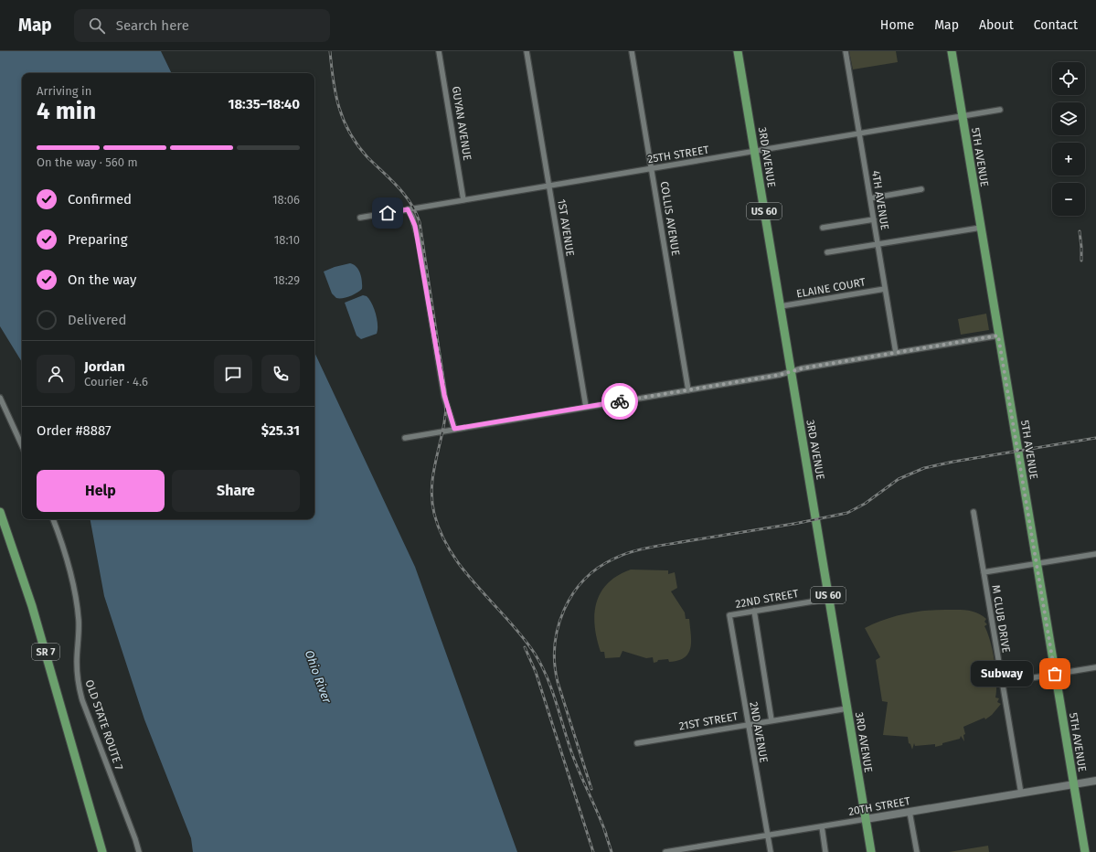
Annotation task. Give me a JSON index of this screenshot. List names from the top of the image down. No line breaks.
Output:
{"streets":{"main road":["3RD AVENUE","5TH AVENUE","US 60","SR 7","20TH STREET"],"street":["GUYAN AVENUE","25TH STREET","4TH AVENUE","COLLIS AVENUE","1ST AVENUE","ELAINE COURT","22ND STREET","M CLUB DRIVE","21ST STREET","OLD STATE ROUTE 7","2ND AVENUE"]},"crossings":[["GUYAN AVENUE","25TH STREET"],["25TH STREET","3RD AVENUE"],["25TH STREET","5TH AVENUE"],["25TH STREET","4TH AVENUE"],["25TH STREET","COLLIS AVENUE"],["25TH STREET","1ST AVENUE"],["3RD AVENUE","ELAINE COURT"],["3RD AVENUE","22ND STREET"],["3RD AVENUE","21ST STREET"],["3RD AVENUE","20TH STREET"],["5TH AVENUE","20TH STREET"],["4TH AVENUE","ELAINE COURT"],["22ND STREET","2ND AVENUE"],["M CLUB DRIVE","20TH STREET"],["21ST STREET","2ND AVENUE"],["2ND AVENUE","20TH STREET"]],"water":["Ohio River"],"places":["Subway"],"page":{"header":"Map","search":"Search here","nav":["Home","Map","About","Contact"],"map_buttons":["+","−"],"heading":["4 min","Arriving in","18:35–18:40"],"panel":["Jordan","Courier · 4.6","Order #8887","$25.31"],"bar":"On the way · 560 m","list":[["Confirmed","18:06"],["Preparing","18:10"],["On the way","18:29"],"Delivered"],"buttons":["Help","Share"],"bubble":"Subway"}}
